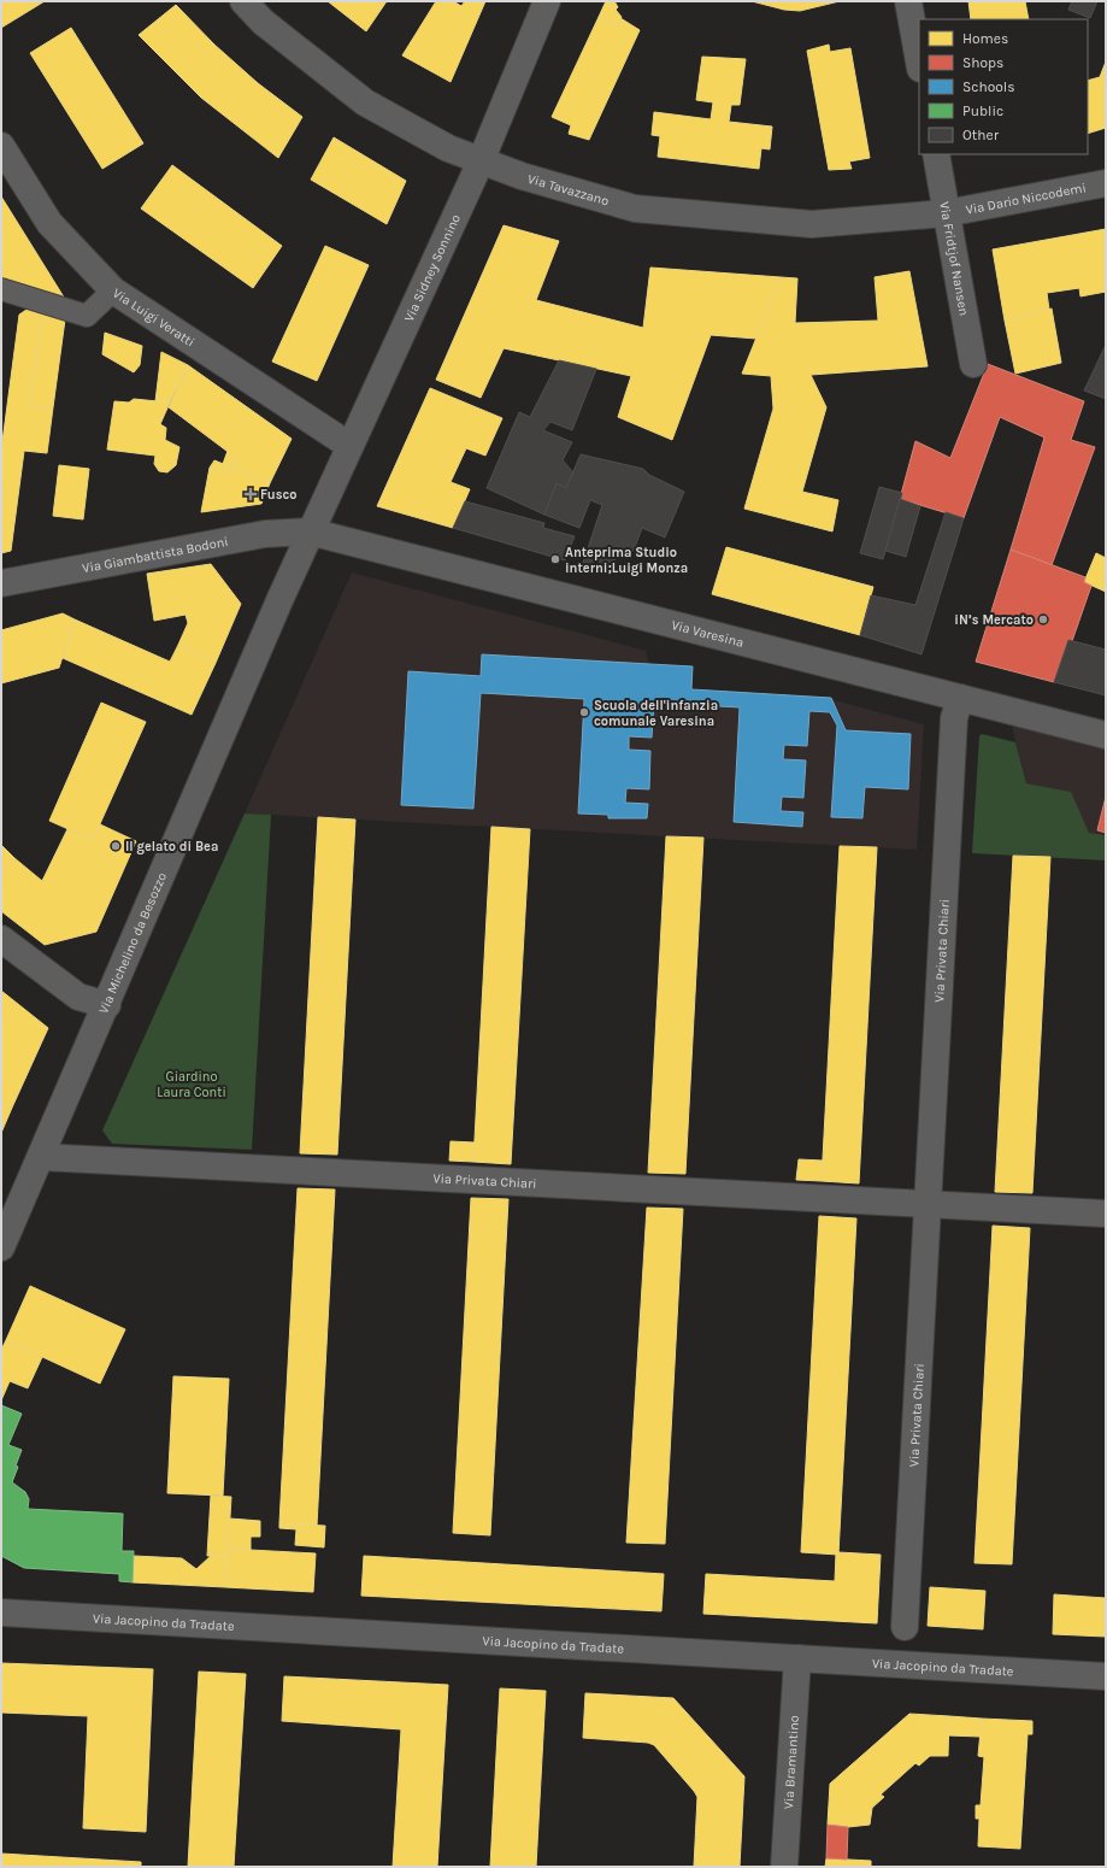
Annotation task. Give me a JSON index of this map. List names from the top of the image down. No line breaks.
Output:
{"streets":{"street":["Via Tavazzano","Via Dario Niccodemi","Via Fridtjof Nansen","Via Sidney Sonnino","Via Luigi Veratti","Via Giambattista Bodoni","Via Varesina","Via Michelino da Besozzo","Via Privata Chiari","Via Jacopino da Tradate","Via Bramantino"]},"crossings":[["Via Tavazzano","Via Dario Niccodemi"],["Via Tavazzano","Via Fridtjof Nansen"],["Via Tavazzano","Via Sidney Sonnino"],["Via Dario Niccodemi","Via Fridtjof Nansen"],["Via Sidney Sonnino","Via Luigi Veratti"],["Via Sidney Sonnino","Via Giambattista Bodoni"],["Via Sidney Sonnino","Via Varesina"],["Via Sidney Sonnino","Via Michelino da Besozzo"],["Via Giambattista Bodoni","Via Varesina"],["Via Giambattista Bodoni","Via Michelino da Besozzo"],["Via Varesina","Via Michelino da Besozzo"],["Via Varesina","Via Privata Chiari"],["Via Michelino da Besozzo","Via Privata Chiari"],["Via Jacopino da Tradate","Via Bramantino"]],"parks":["Giardino Laura Conti"],"places":{"health":["Fusco"],"other":["Anteprima Studio interni;Luigi Monza","iN’s Mercato","Scuola dell'infanzia comunale Varesina","Il gelato di Bea"]},"legend":["Homes","Shops","Schools","Public","Other"]}
